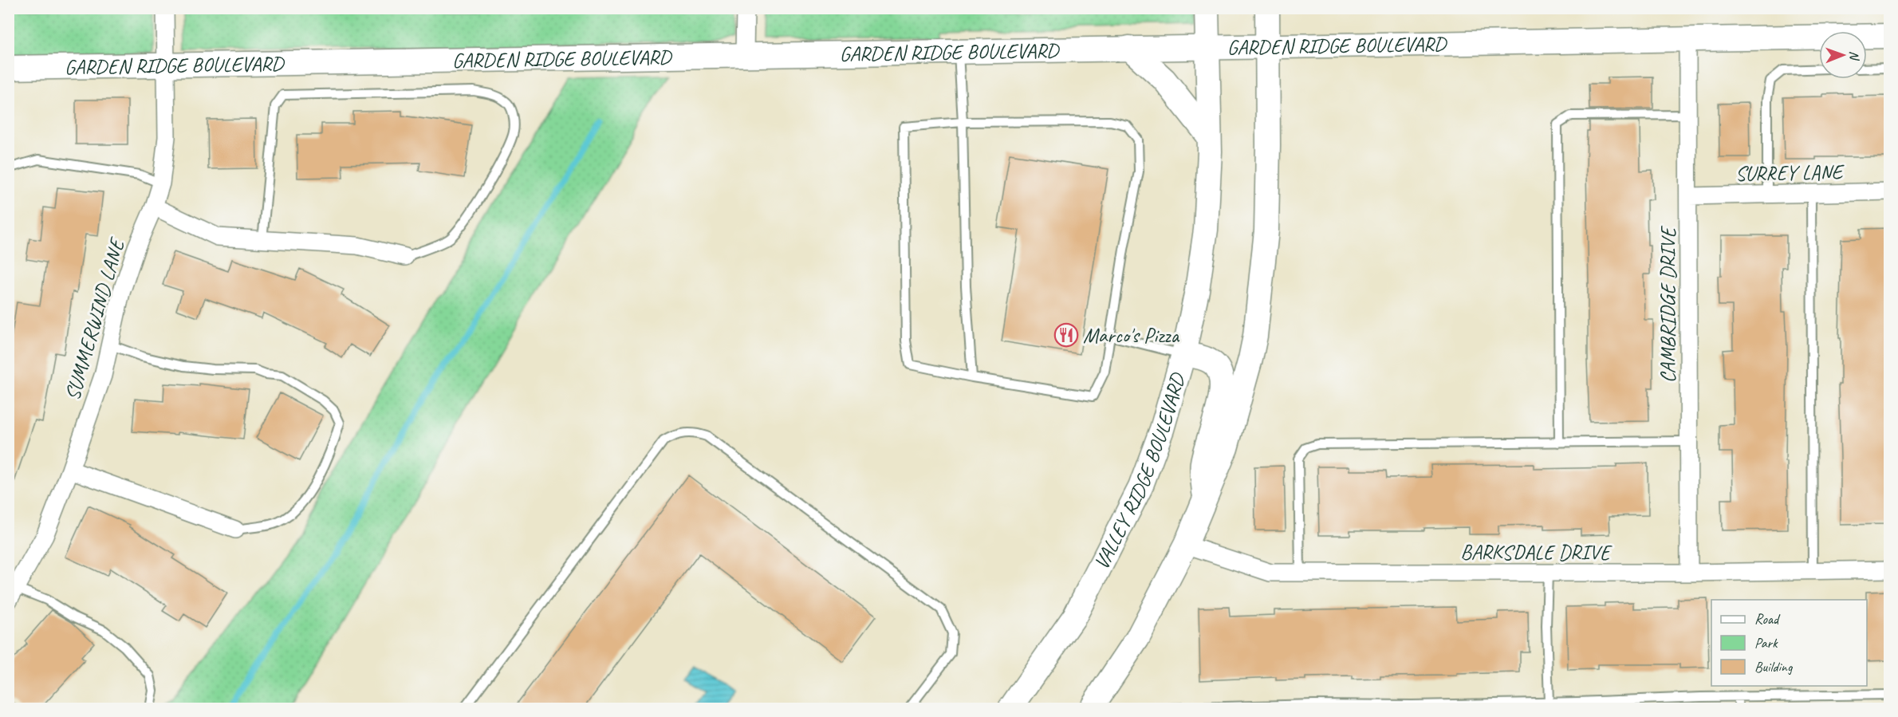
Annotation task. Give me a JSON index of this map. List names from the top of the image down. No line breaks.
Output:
{"streets":{"main road":["GARDEN RIDGE BOULEVARD","VALLEY RIDGE BOULEVARD"],"street":["SURREY LANE","CAMBRIDGE DRIVE","SUMMERWIND LANE","BARKSDALE DRIVE"]},"crossings":[["GARDEN RIDGE BOULEVARD","CAMBRIDGE DRIVE"],["GARDEN RIDGE BOULEVARD","SUMMERWIND LANE"],["GARDEN RIDGE BOULEVARD","VALLEY RIDGE BOULEVARD"],["SURREY LANE","CAMBRIDGE DRIVE"],["CAMBRIDGE DRIVE","BARKSDALE DRIVE"]],"places":{"restaurant":["Marco's Pizza"]},"legend":["Road","Park","Building"],"north":"right"}
